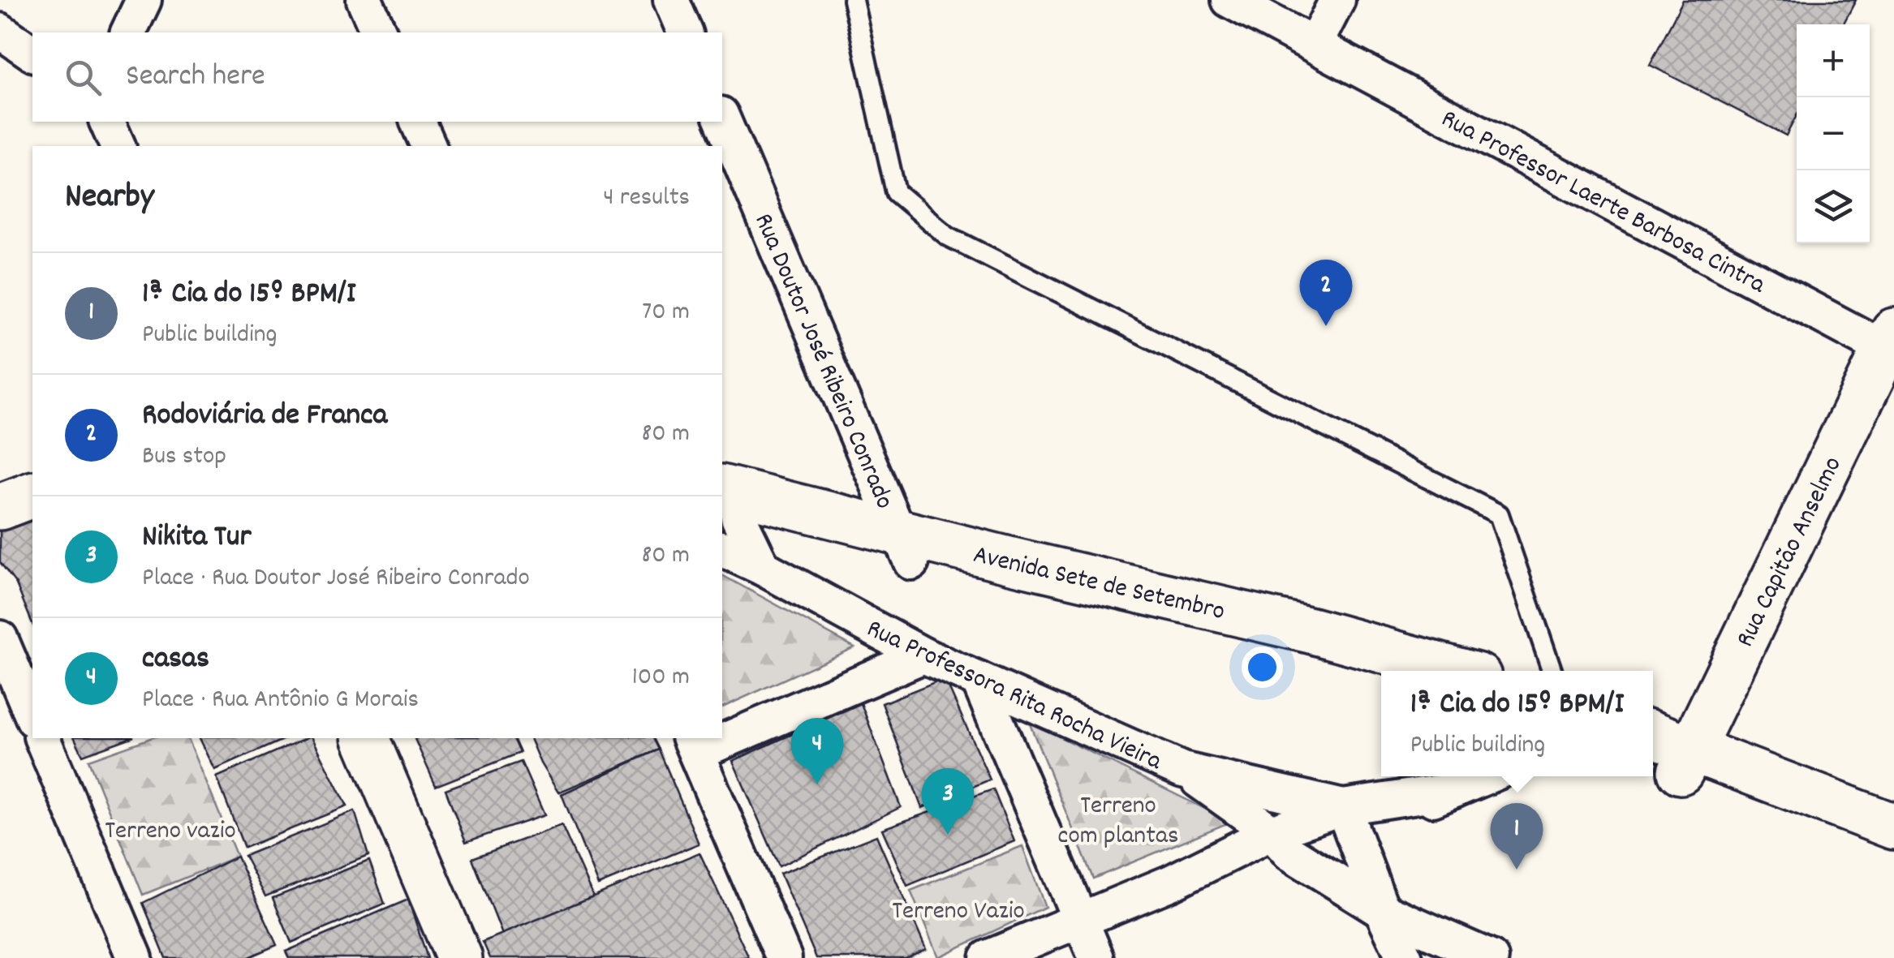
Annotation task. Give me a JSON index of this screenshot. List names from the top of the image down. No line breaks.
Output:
{"streets":{"street":["Rua Professor Laerte Barbosa Cintra","Rua Doutor José Ribeiro Conrado","Rua Capitão Anselmo","Avenida Sete de Setembro","Rua Professora Rita Rocha Vieira"]},"crossings":[["Rua Professor Laerte Barbosa Cintra","Rua Capitão Anselmo"],["Rua Doutor José Ribeiro Conrado","Avenida Sete de Setembro"],["Avenida Sete de Setembro","Rua Professora Rita Rocha Vieira"]],"parks":["Terreno com plantas","Terreno vazio","Terreno Vazio"],"page":{"map_buttons":["+","−"],"search":"Search here","heading":["Nearby","4 results"],"list":[{"mark":"1","name":"1ª Cia do 15º BPM/I","note":"Public building","value":"70 m"},{"mark":"2","name":"Rodoviária de Franca","note":"Bus stop","value":"80 m"},{"mark":"3","name":"Nikita Tur","note":"Place · Rua Doutor José Ribeiro Conrado","value":"80 m"},{"mark":"4","name":"casas","note":"Place · Rua Antônio G Morais","value":"100 m"}],"pins":["2","4","3","1"],"popup":["1ª Cia do 15º BPM/I","Public building"]}}
